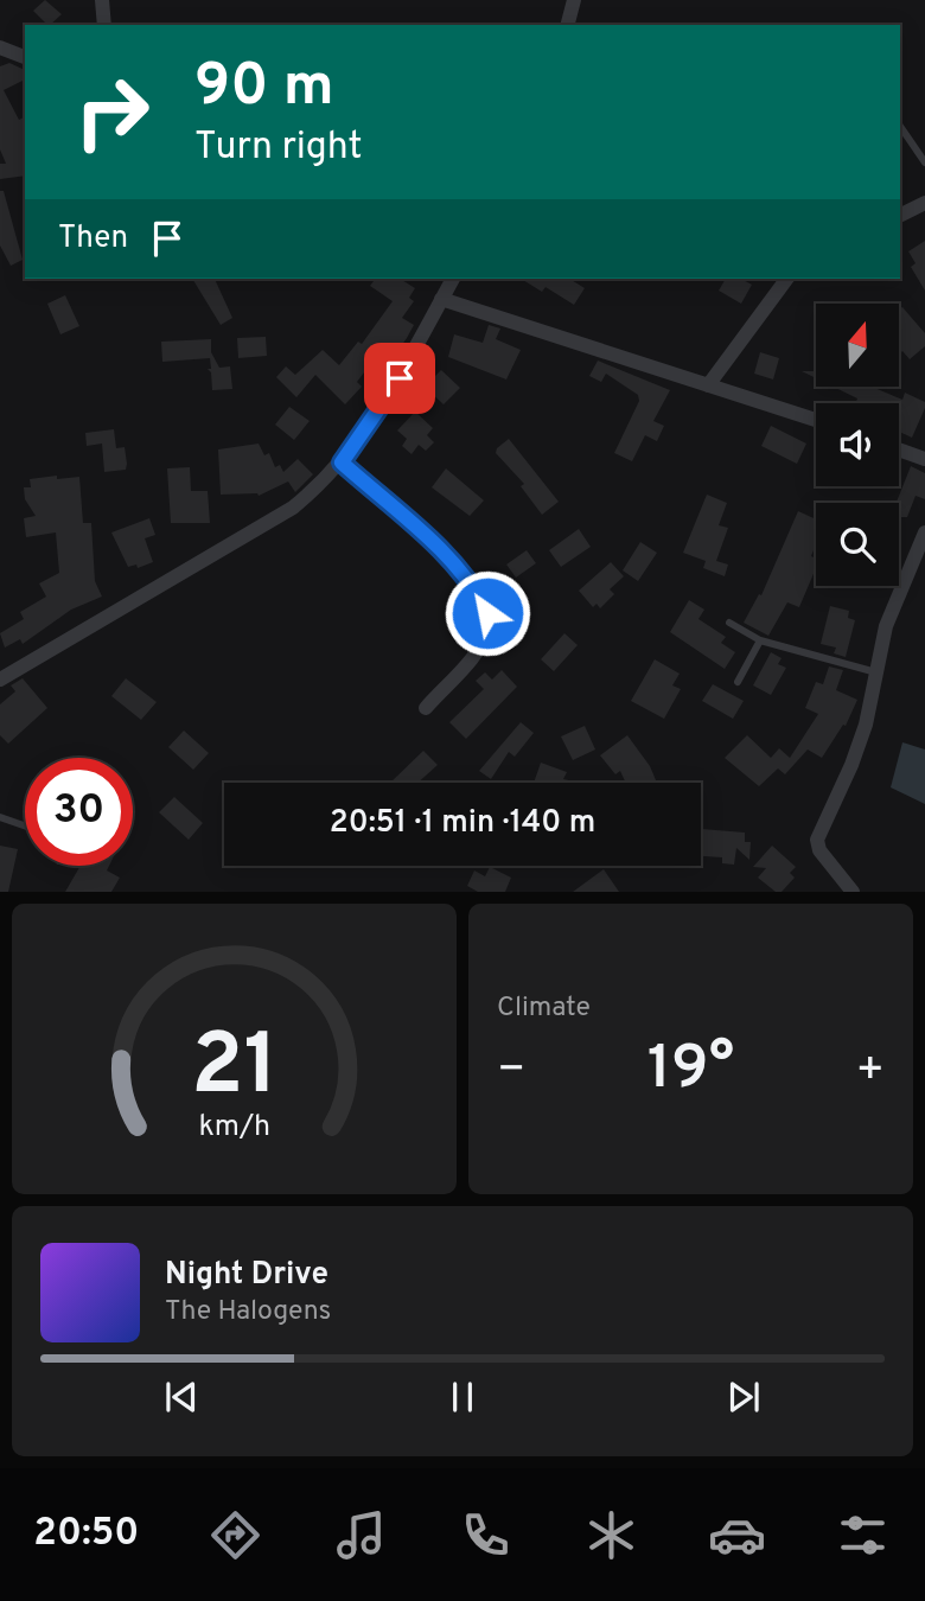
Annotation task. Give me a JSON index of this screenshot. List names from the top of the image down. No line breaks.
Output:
{"north":"top","page":{"turn":["90 m","Turn right"],"then":"Then","limit":"30","trip":"20:51 · 1 min · 140 m","tile":"Climate","heat":["−","19°","+"],"song":["Night Drive","The Halogens"],"tabs":"20:50","gauge":["21","km/h"]}}
